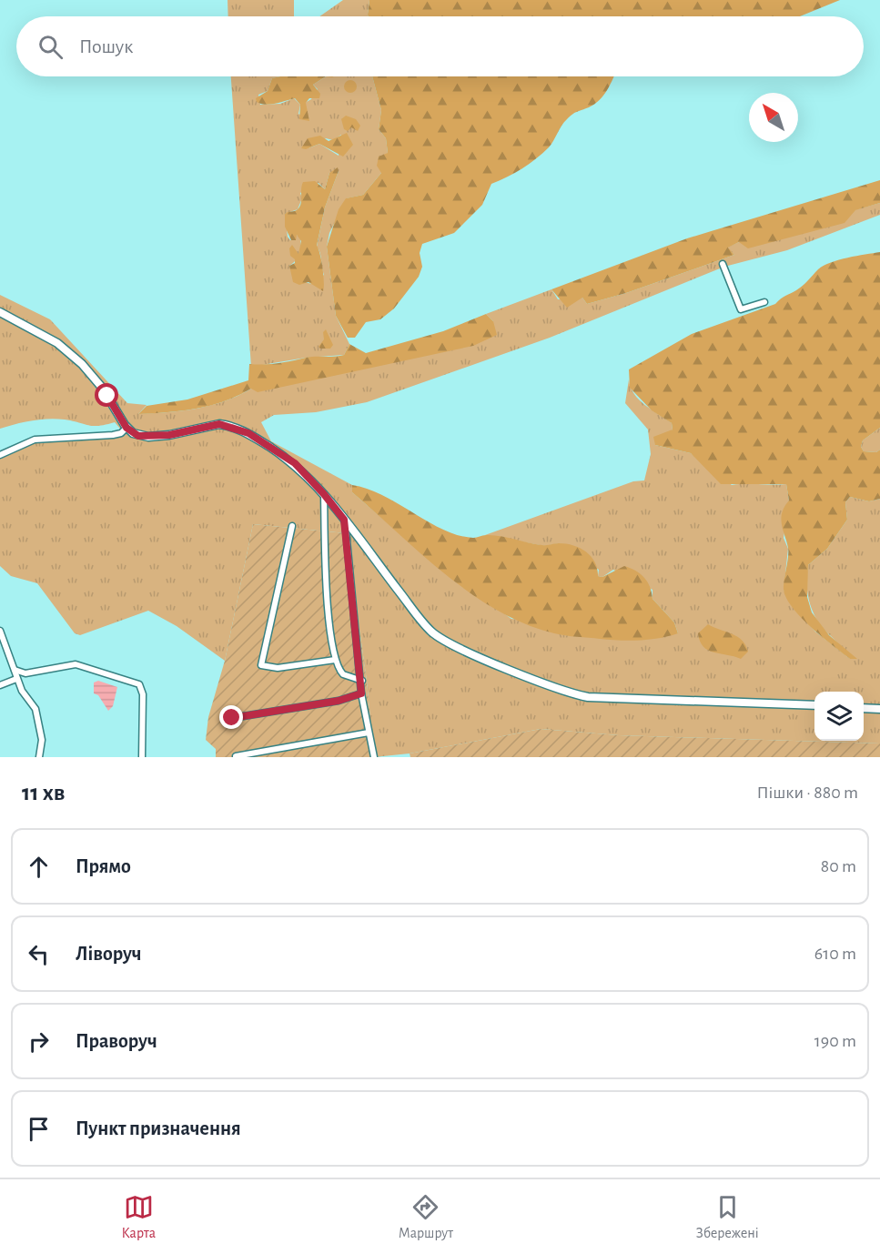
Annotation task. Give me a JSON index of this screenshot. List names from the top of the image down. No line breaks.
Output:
{"north":"top left","page":{"search":"Пошук","heading":["11 хв","Пішки · 880 m"],"list":[["Прямо","80 m"],["Ліворуч","610 m"],["Праворуч","190 m"],"Пункт призначення"],"nav":["Карта","Маршрут","Збережені"]}}
